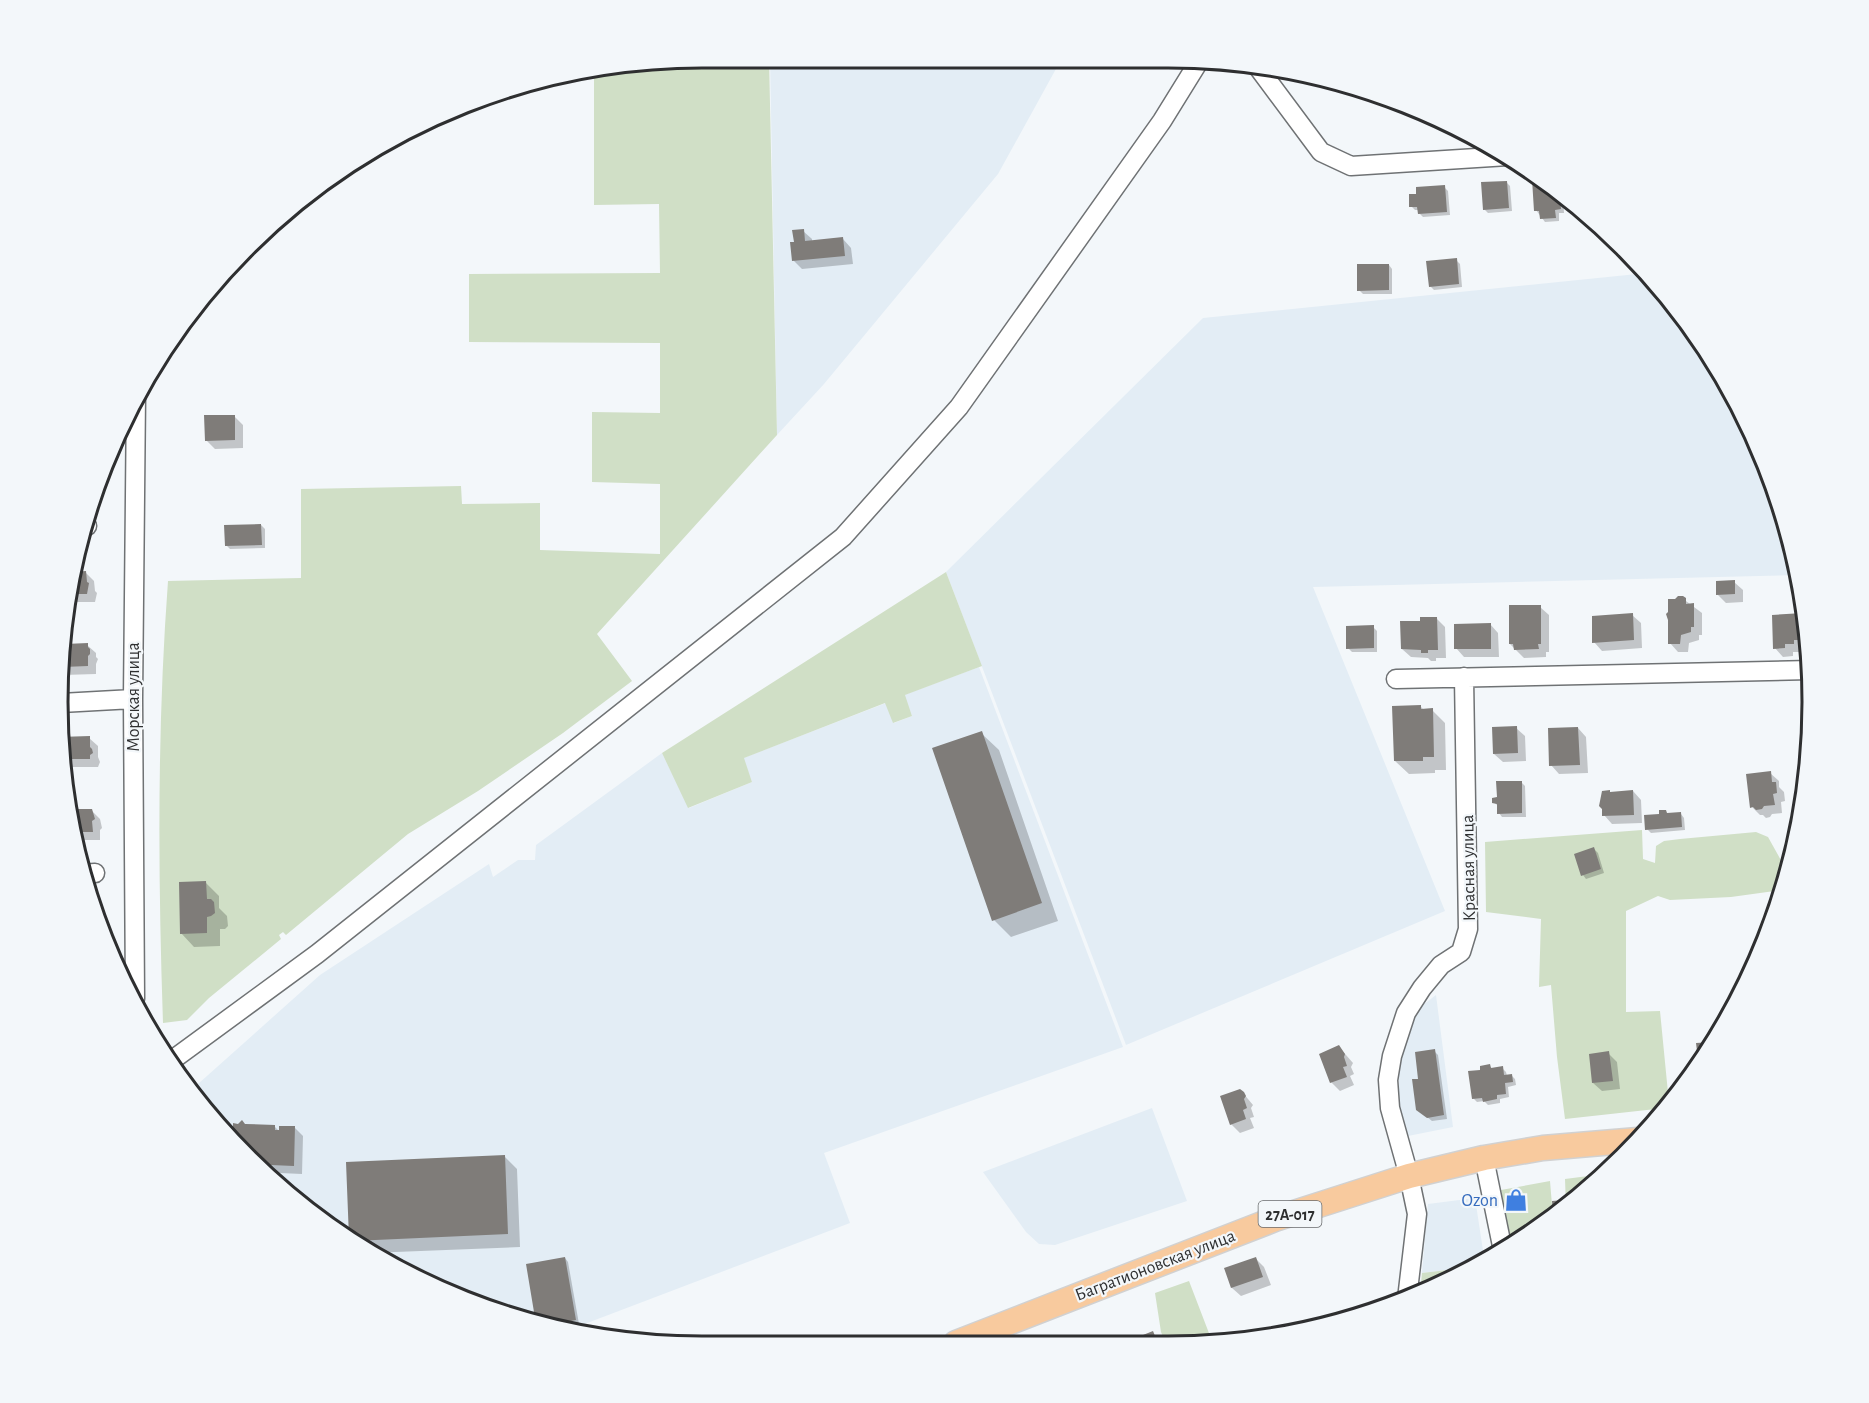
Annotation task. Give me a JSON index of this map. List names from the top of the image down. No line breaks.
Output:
{"streets":{"main road":["27А-017","Багратионовская улица"],"street":["Морская улица","Красная улица"]},"crossings":[["Красная улица","Багратионовская улица"]],"places":{"shop":["Ozon"]}}
